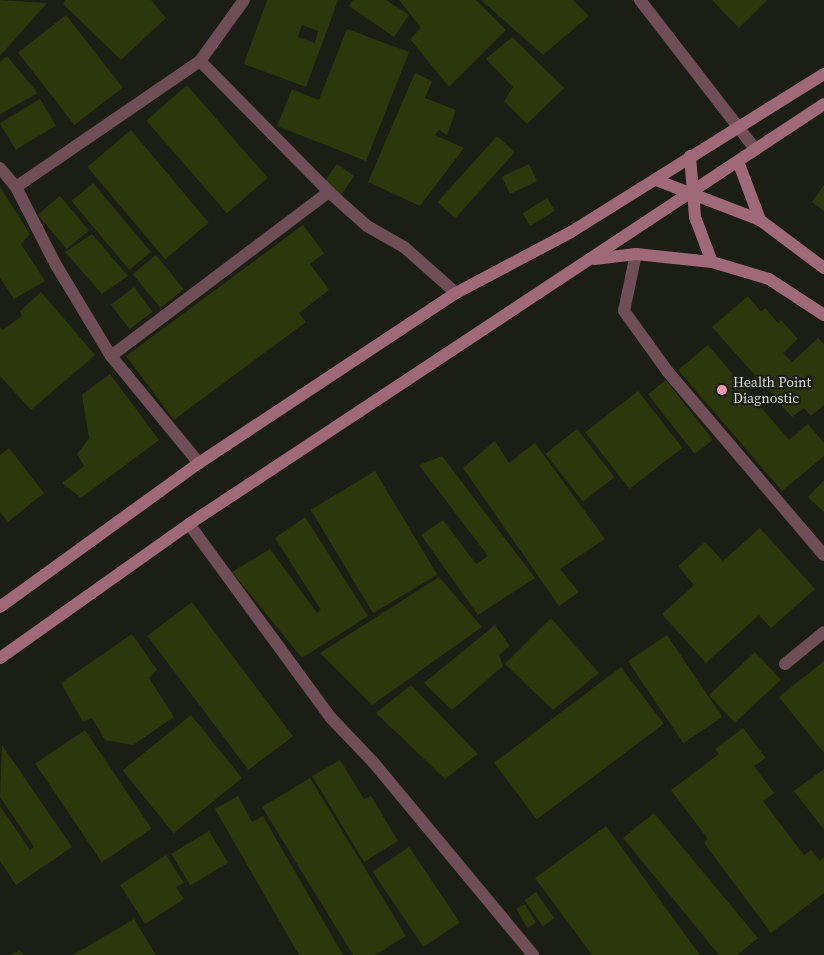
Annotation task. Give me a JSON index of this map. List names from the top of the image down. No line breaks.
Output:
{"places":["Health Point Diagnostic"]}
